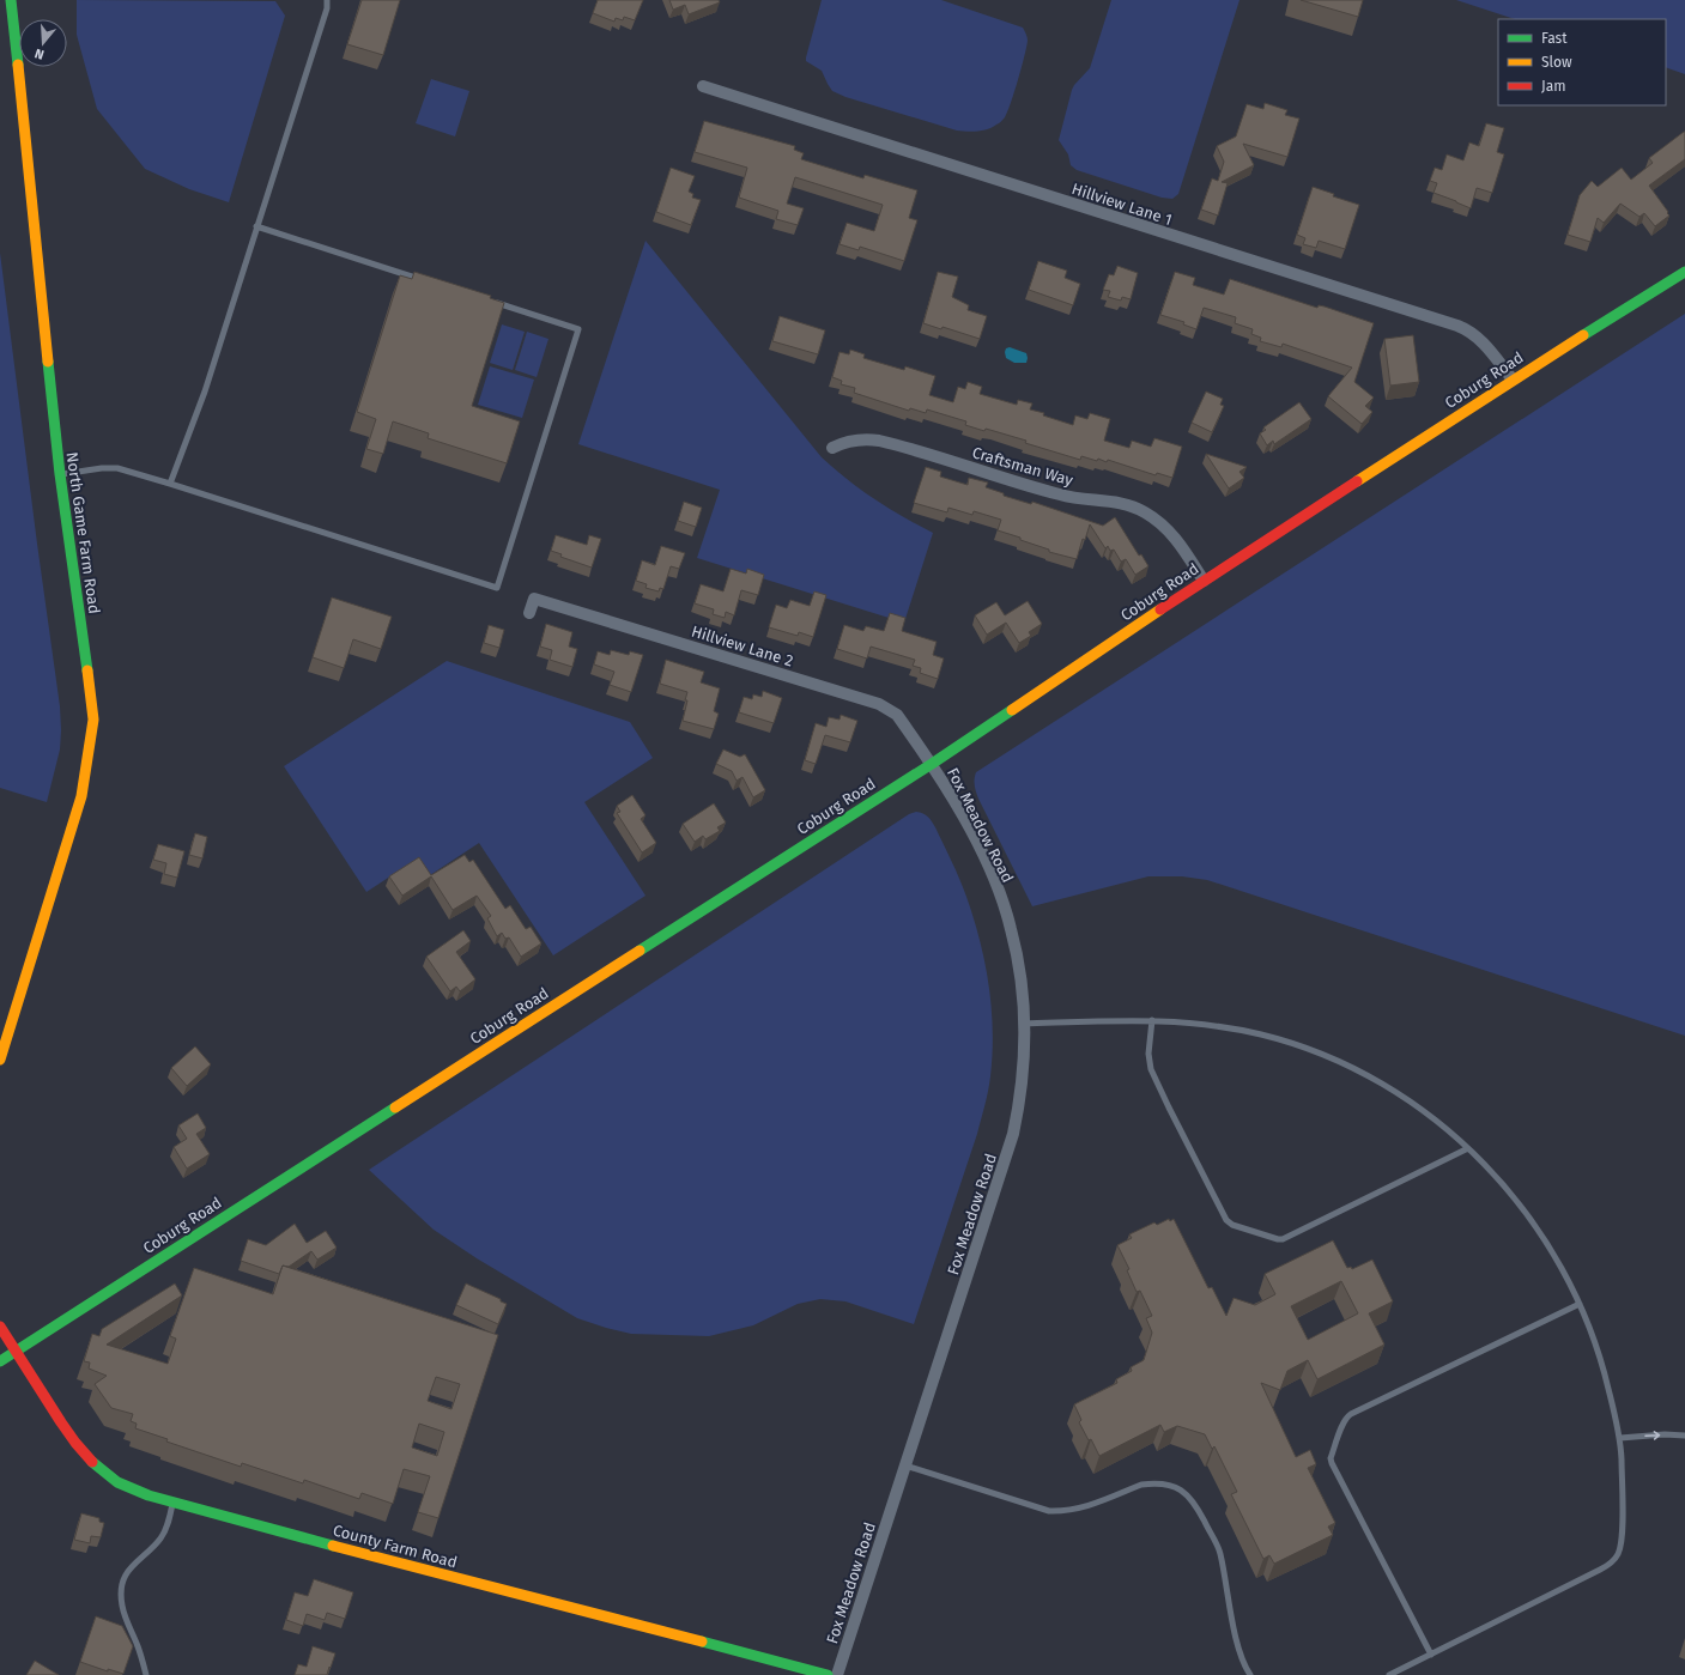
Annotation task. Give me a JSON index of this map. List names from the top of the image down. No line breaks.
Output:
{"streets":{"main road":["Coburg Road","North Game Farm Road","County Farm Road"],"street":["Hillview Lane 1","Craftsman Way","Hillview Lane 2","Fox Meadow Road"]},"crossings":[["Hillview Lane 1","Coburg Road"],["Coburg Road","Craftsman Way"],["Coburg Road","Hillview Lane 2"],["Coburg Road","Fox Meadow Road"],["Coburg Road","County Farm Road"],["Hillview Lane 2","Fox Meadow Road"]],"legend":["Fast","Slow","Jam"],"north":"bottom"}
